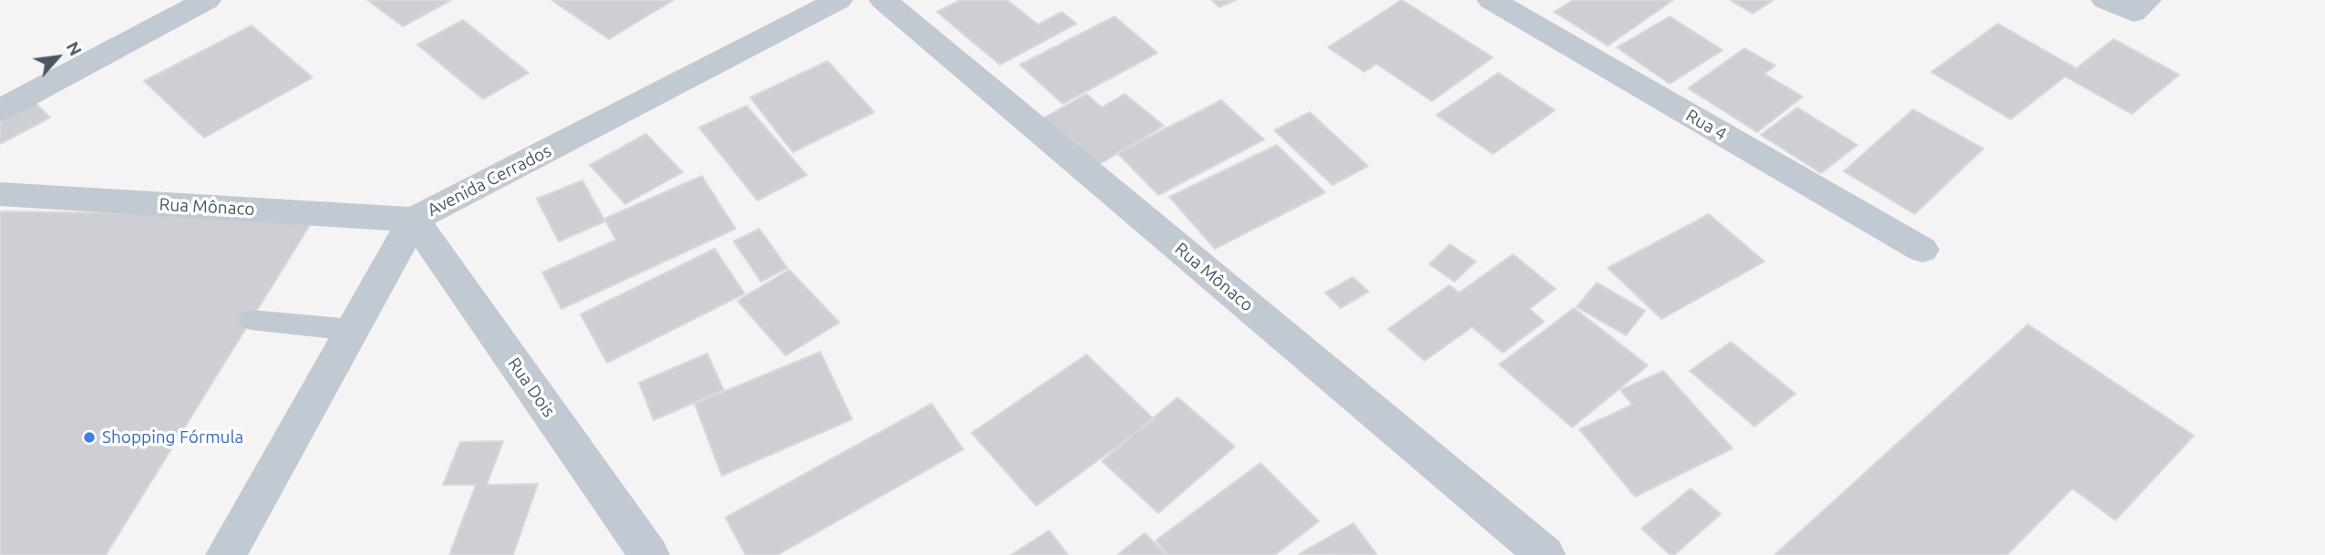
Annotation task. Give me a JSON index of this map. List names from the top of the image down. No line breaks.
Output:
{"streets":{"street":["Rua 4","Avenida Cerrados","Rua Mônaco","Rua Dois"]},"crossings":[["Avenida Cerrados","Rua Mônaco"],["Avenida Cerrados","Rua Dois"],["Rua Mônaco","Rua Dois"]],"places":["Shopping Fórmula"],"north":"top right"}
